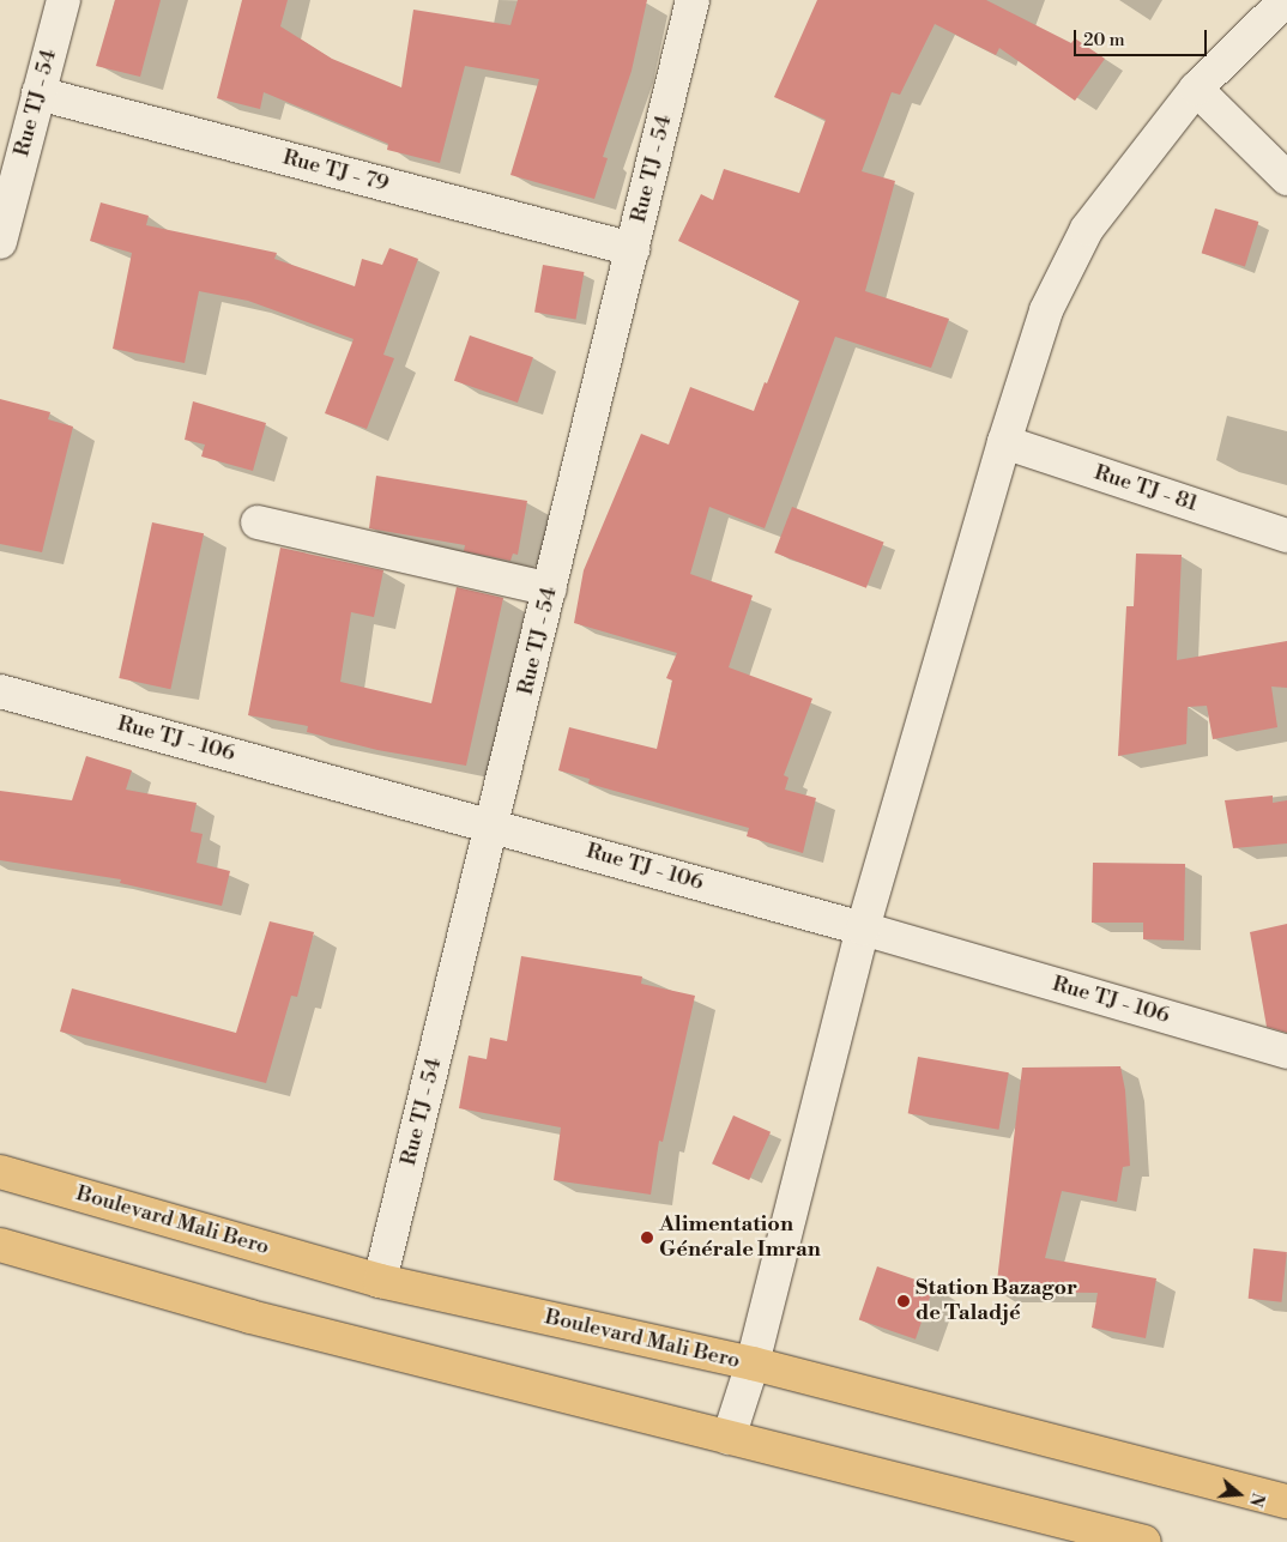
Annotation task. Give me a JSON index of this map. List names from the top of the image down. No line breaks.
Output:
{"streets":{"main road":["Boulevard Mali Bero"],"street":["Rue TJ - 54","Rue TJ - 79","Rue TJ - 81","Rue TJ - 106"]},"crossings":[["Rue TJ - 54","Rue TJ - 79"],["Rue TJ - 54","Rue TJ - 106"],["Rue TJ - 54","Boulevard Mali Bero"]],"places":["Alimentation Générale Imran","Station Bazagor de Taladjé"],"scale_bar":"20 m","north":"right"}
